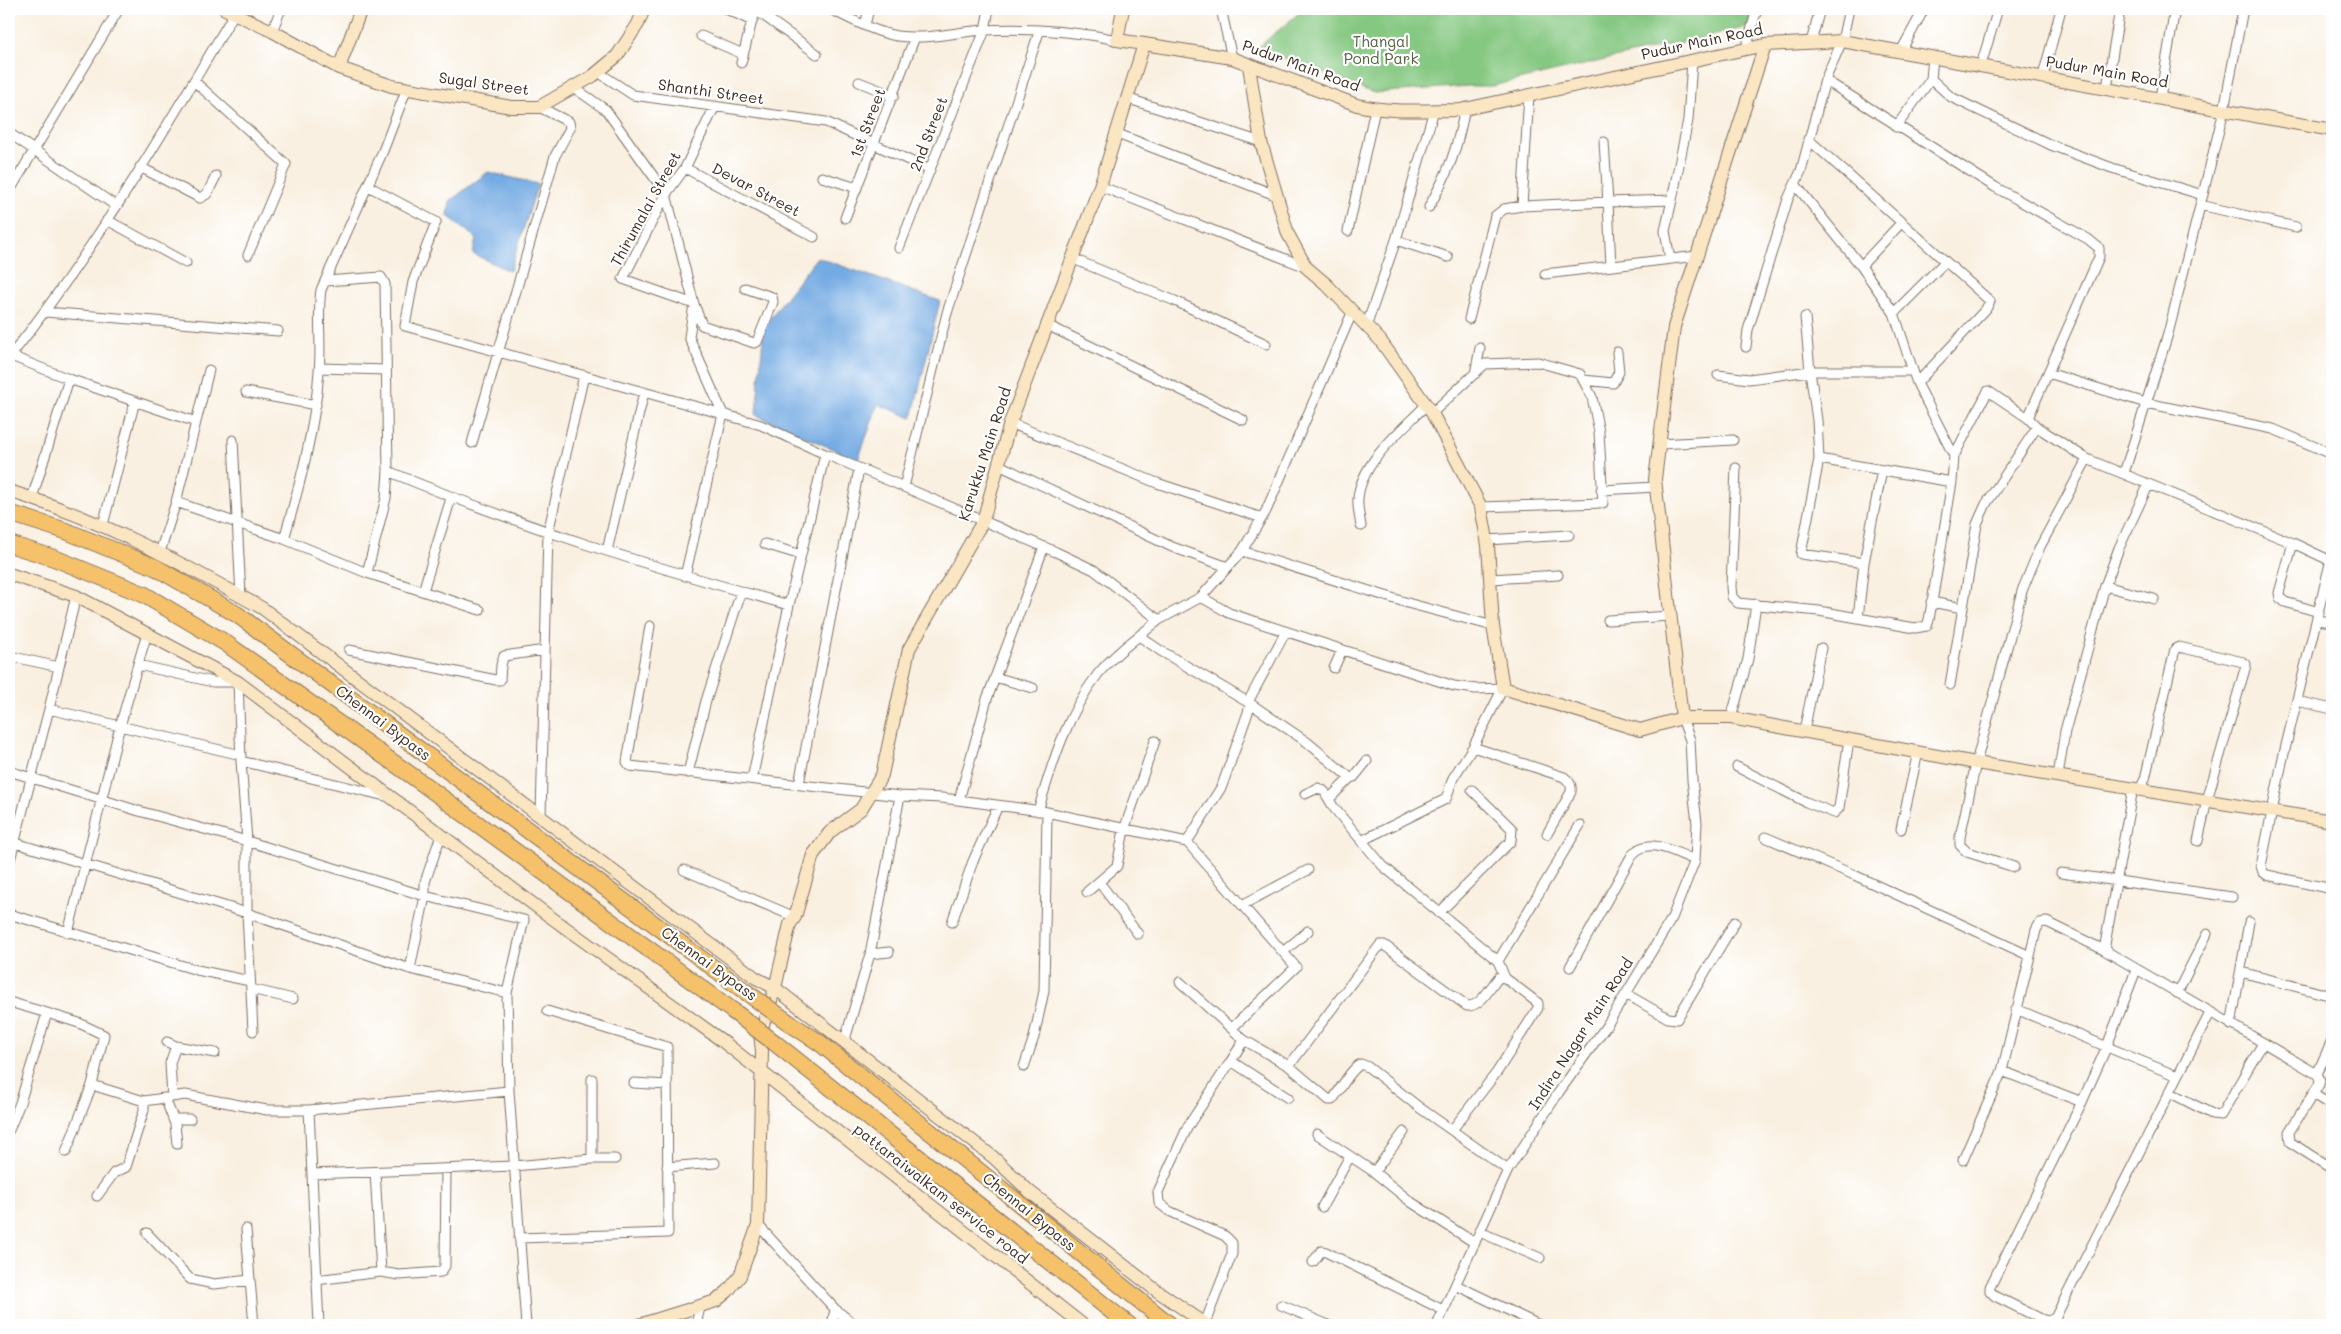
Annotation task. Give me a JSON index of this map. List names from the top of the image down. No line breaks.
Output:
{"streets":{"highway":["Chennai Bypass"],"street":["Pudur Main Road","Sugal Street","Shanthi Street","1st Street","2nd Street","Devar Street","Thirumalai Street","Karukku Main Road","Indira Nagar Main Road","pattaraiwalkam service road"]},"crossings":[["Pudur Main Road","Karukku Main Road"],["Sugal Street","Shanthi Street"],["Shanthi Street","1st Street"],["Shanthi Street","2nd Street"],["Shanthi Street","Thirumalai Street"],["Devar Street","Thirumalai Street"],["Karukku Main Road","pattaraiwalkam service road"]],"parks":["Thangal Pond Park"]}
